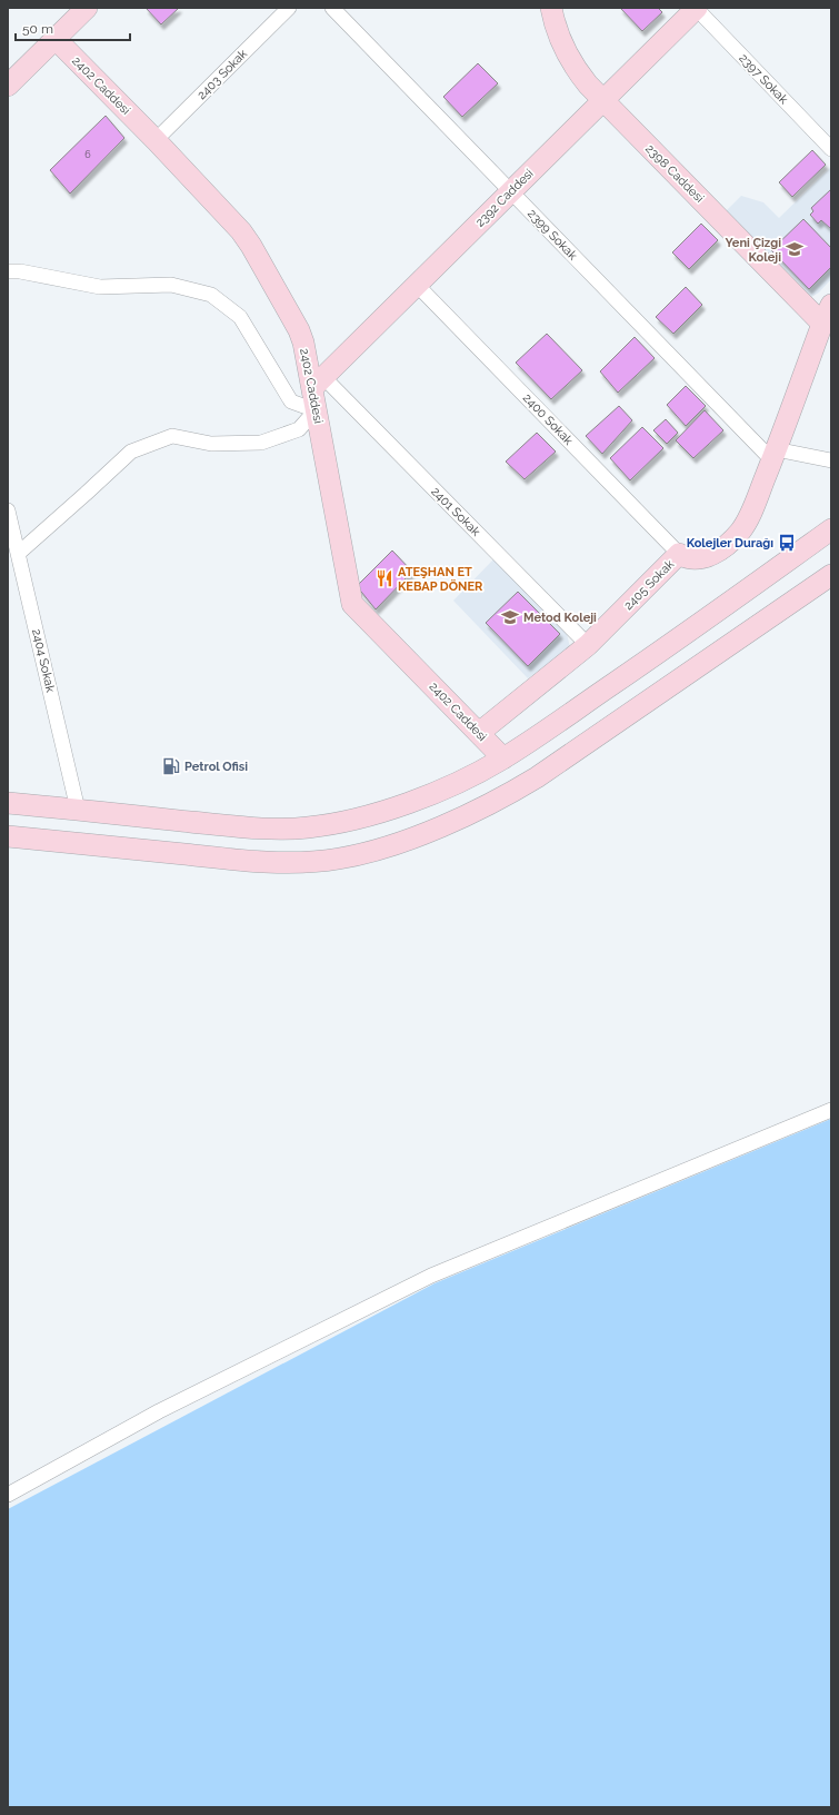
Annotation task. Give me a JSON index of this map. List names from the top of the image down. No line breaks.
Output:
{"streets":{"street":["2403 Sokak","2397 Sokak","2402 Caddesi","2398 Caddesi","2392 Caddesi","2399 Sokak","2400 Sokak","2401 Sokak","2405 Sokak","2404 Sokak"]},"crossings":[["2403 Sokak","2402 Caddesi"],["2397 Sokak","2392 Caddesi"],["2402 Caddesi","2392 Caddesi"],["2402 Caddesi","2401 Sokak"],["2402 Caddesi","2405 Sokak"],["2398 Caddesi","2392 Caddesi"],["2398 Caddesi","2405 Sokak"],["2392 Caddesi","2399 Sokak"],["2392 Caddesi","2400 Sokak"],["2392 Caddesi","2401 Sokak"],["2399 Sokak","2405 Sokak"],["2400 Sokak","2405 Sokak"],["2401 Sokak","2405 Sokak"]],"places":{"school or university":["Yeni Çizgi Koleji","Metod Koleji"],"bus stop":["Kolejler Durağı"],"restaurant":["ATEŞHAN ET KEBAP DÖNER"],"fuel station":["Petrol Ofisi"]},"house_numbers":["6"],"scale_bar":"50 m"}
